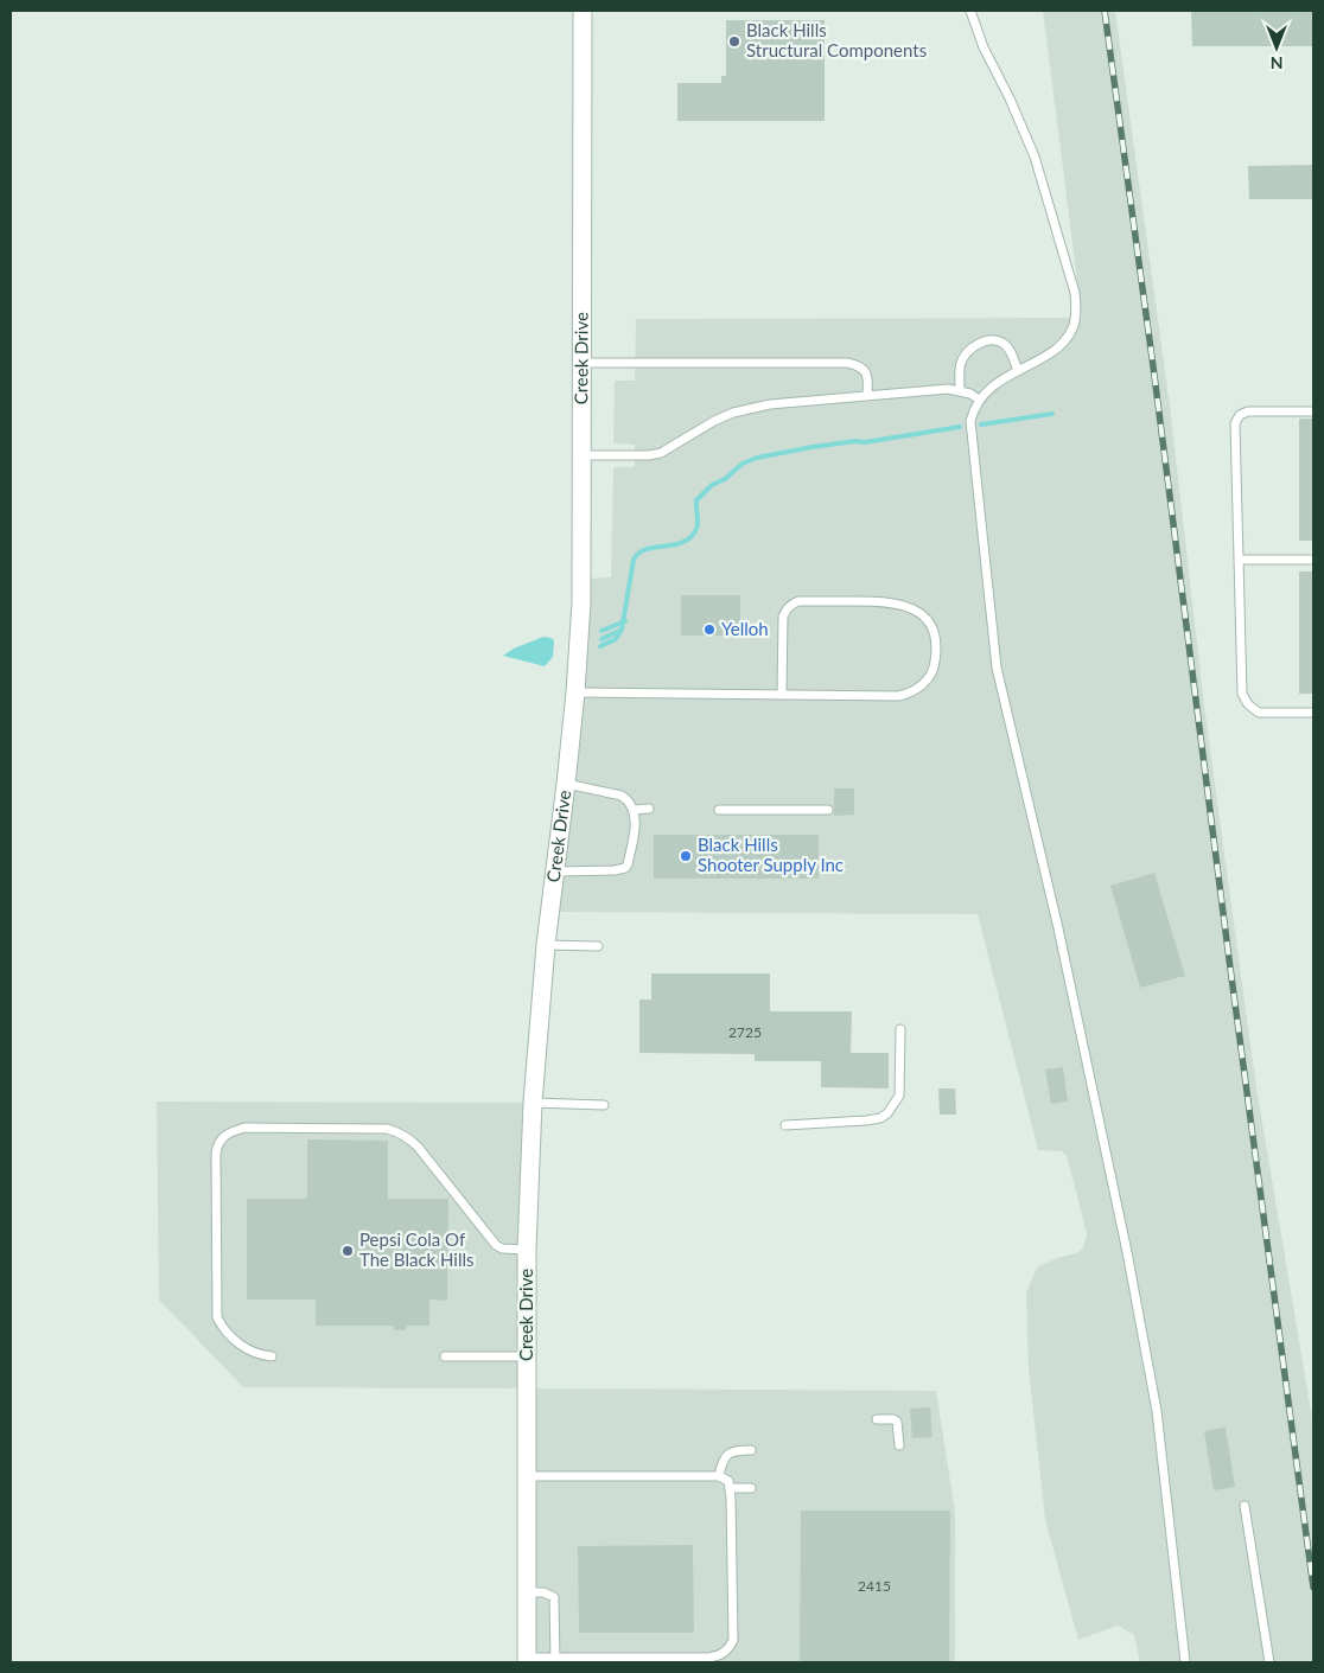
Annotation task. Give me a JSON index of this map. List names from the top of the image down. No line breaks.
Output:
{"streets":{"street":["Creek Drive"]},"places":["Black Hills Structural Components","Yelloh","Black Hills Shooter Supply Inc","Pepsi Cola Of The Black Hills"],"house_numbers":["2725","2415"],"north":"bottom"}
